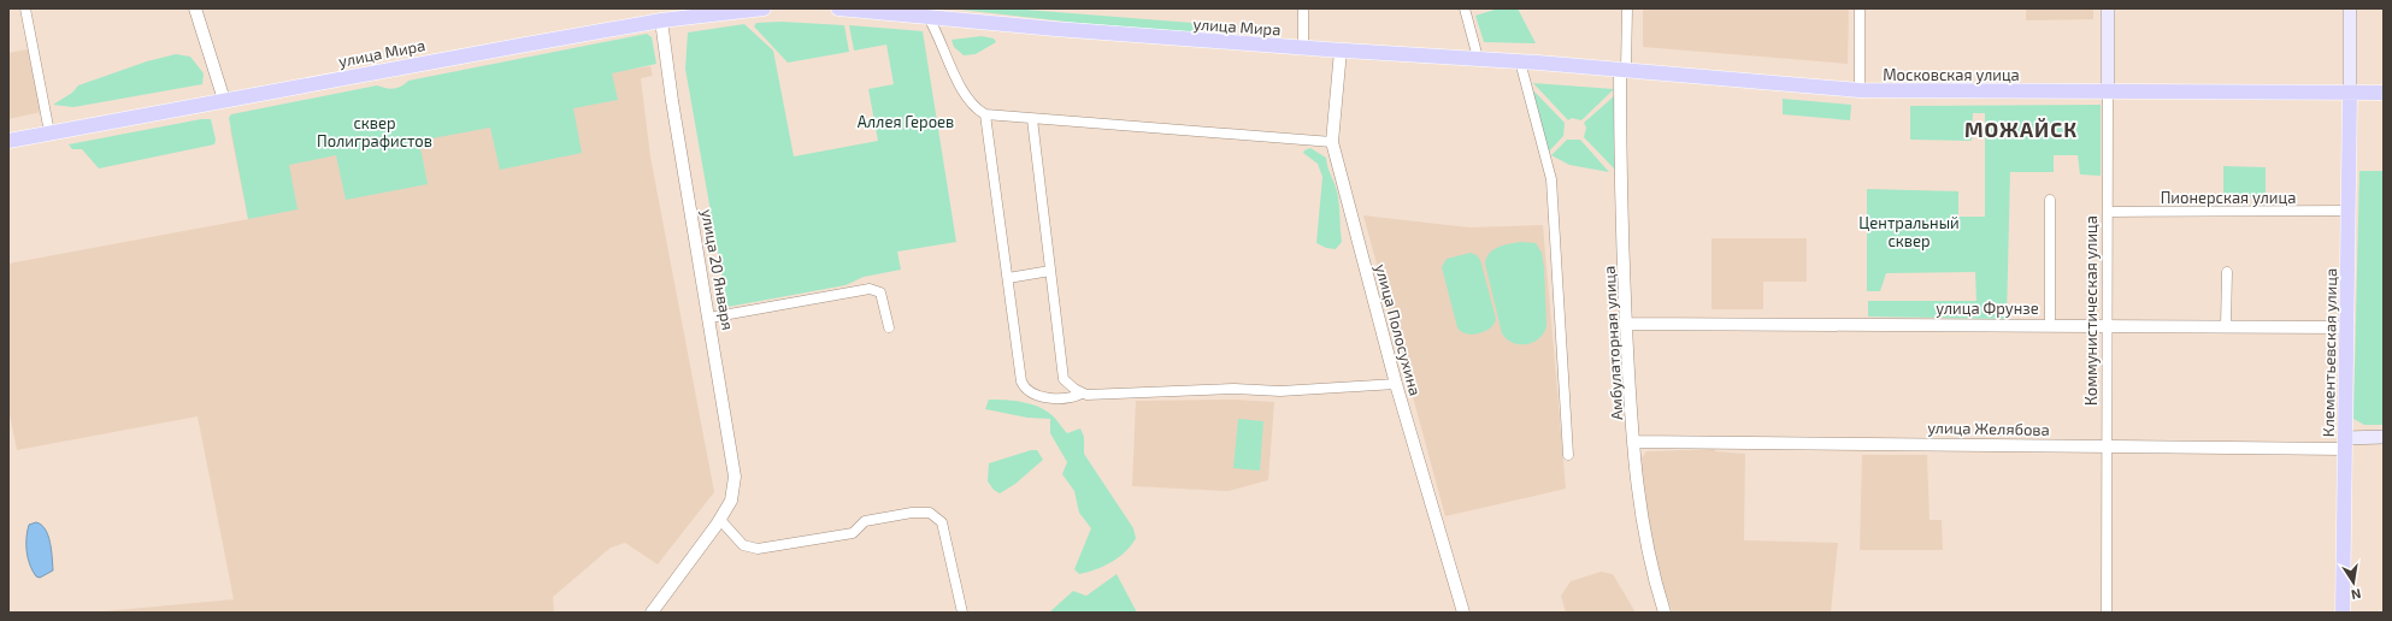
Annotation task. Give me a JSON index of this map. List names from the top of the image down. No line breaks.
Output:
{"streets":{"main road":["улица Мира","Московская улица","Коммунистическая улица","Клементьевская улица","улица Желябова"],"street":["Пионерская улица","улица 20 Января","улица Фрунзе","улица Полосухина","Амбулаторная улица"]},"crossings":[["улица Мира","Московская улица"],["улица Мира","улица 20 Января"],["улица Мира","улица Полосухина"],["Московская улица","Коммунистическая улица"],["Московская улица","Амбулаторная улица"],["Московская улица","Клементьевская улица"],["Пионерская улица","Коммунистическая улица"],["Пионерская улица","Клементьевская улица"],["улица Фрунзе","Коммунистическая улица"],["улица Фрунзе","Амбулаторная улица"],["улица Фрунзе","Клементьевская улица"],["Коммунистическая улица","улица Желябова"],["Амбулаторная улица","улица Желябова"],["Клементьевская улица","улица Желябова"]],"districts":["МОЖАЙСК"],"parks":["Аллея Героев","сквер Полиграфистов","Центральный сквер"],"north":"bottom"}
